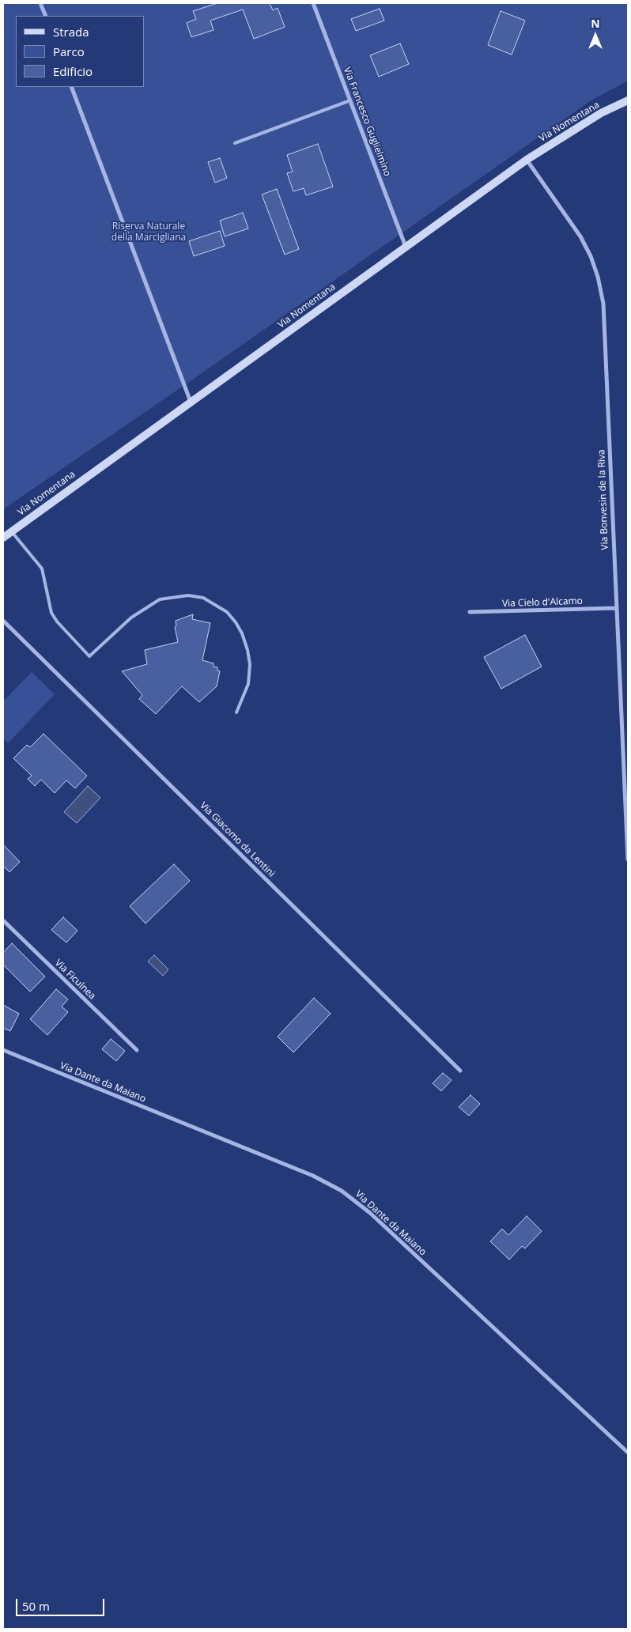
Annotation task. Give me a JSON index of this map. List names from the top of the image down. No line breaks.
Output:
{"streets":{"main road":["Via Nomentana"],"street":["Via Francesco Guglielmino","Via Bonvesin de la Riva","Via Cielo d'Alcamo","Via Giacomo da Lentini","Via Ficulnea","Via Dante da Maiano"]},"crossings":[["Via Francesco Guglielmino","Via Nomentana"],["Via Nomentana","Via Bonvesin de la Riva"],["Via Bonvesin de la Riva","Via Cielo d'Alcamo"]],"parks":["Riserva Naturale della Marcigliana"],"legend":["Strada","Parco","Edificio"],"scale_bar":"50 m","north":"top"}
